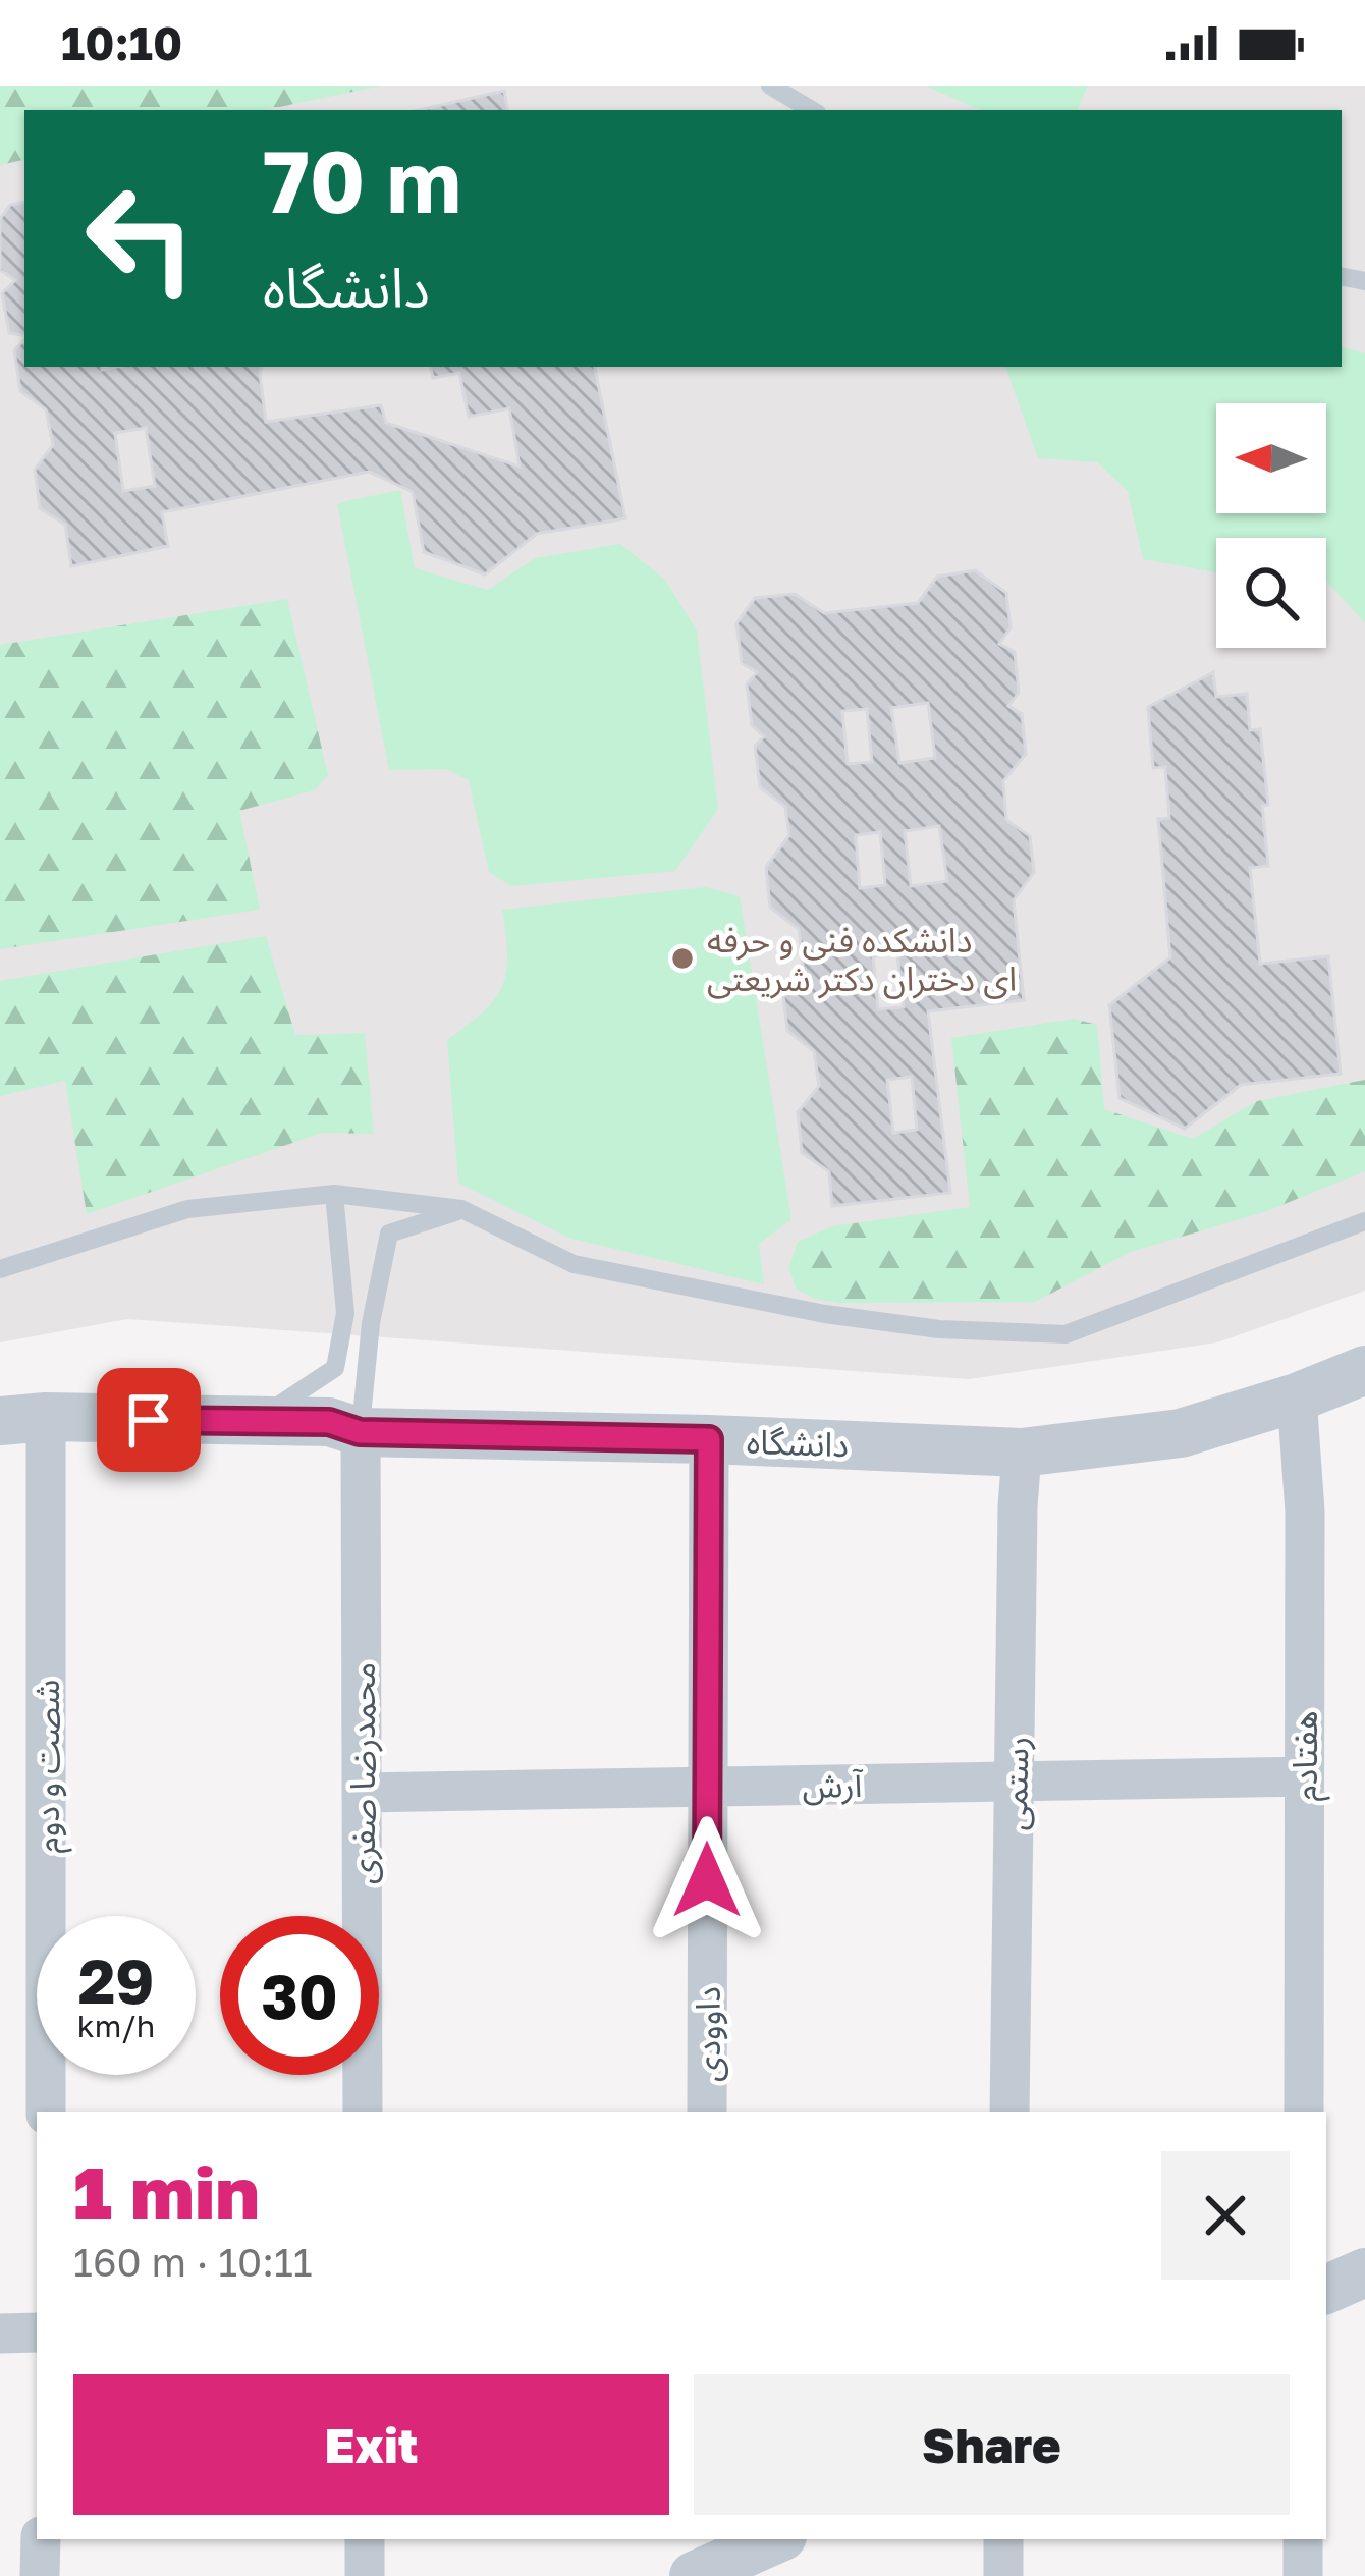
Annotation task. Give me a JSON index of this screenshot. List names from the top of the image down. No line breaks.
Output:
{"streets":{"street":["دانشگاه","هفتادم","شصت و دوم","محمدرضا صفری","رستمی","آرش","داوودی"]},"crossings":[["دانشگاه","هفتادم"],["دانشگاه","شصت و دوم"],["دانشگاه","محمدرضا صفری"],["دانشگاه","رستمی"],["دانشگاه","داوودی"],["هفتادم","آرش"],["محمدرضا صفری","آرش"],["رستمی","آرش"],["آرش","داوودی"]],"places":["دانشکده فنی و حرفه ای دختران دکتر شریعتی"],"north":"left","page":{"status":"10:10","turn":["70 m","دانشگاه"],"speed":"29 km/h","limit":"30","heading":["1 min","160 m · 10:11"],"buttons":["Exit","Share"]}}
